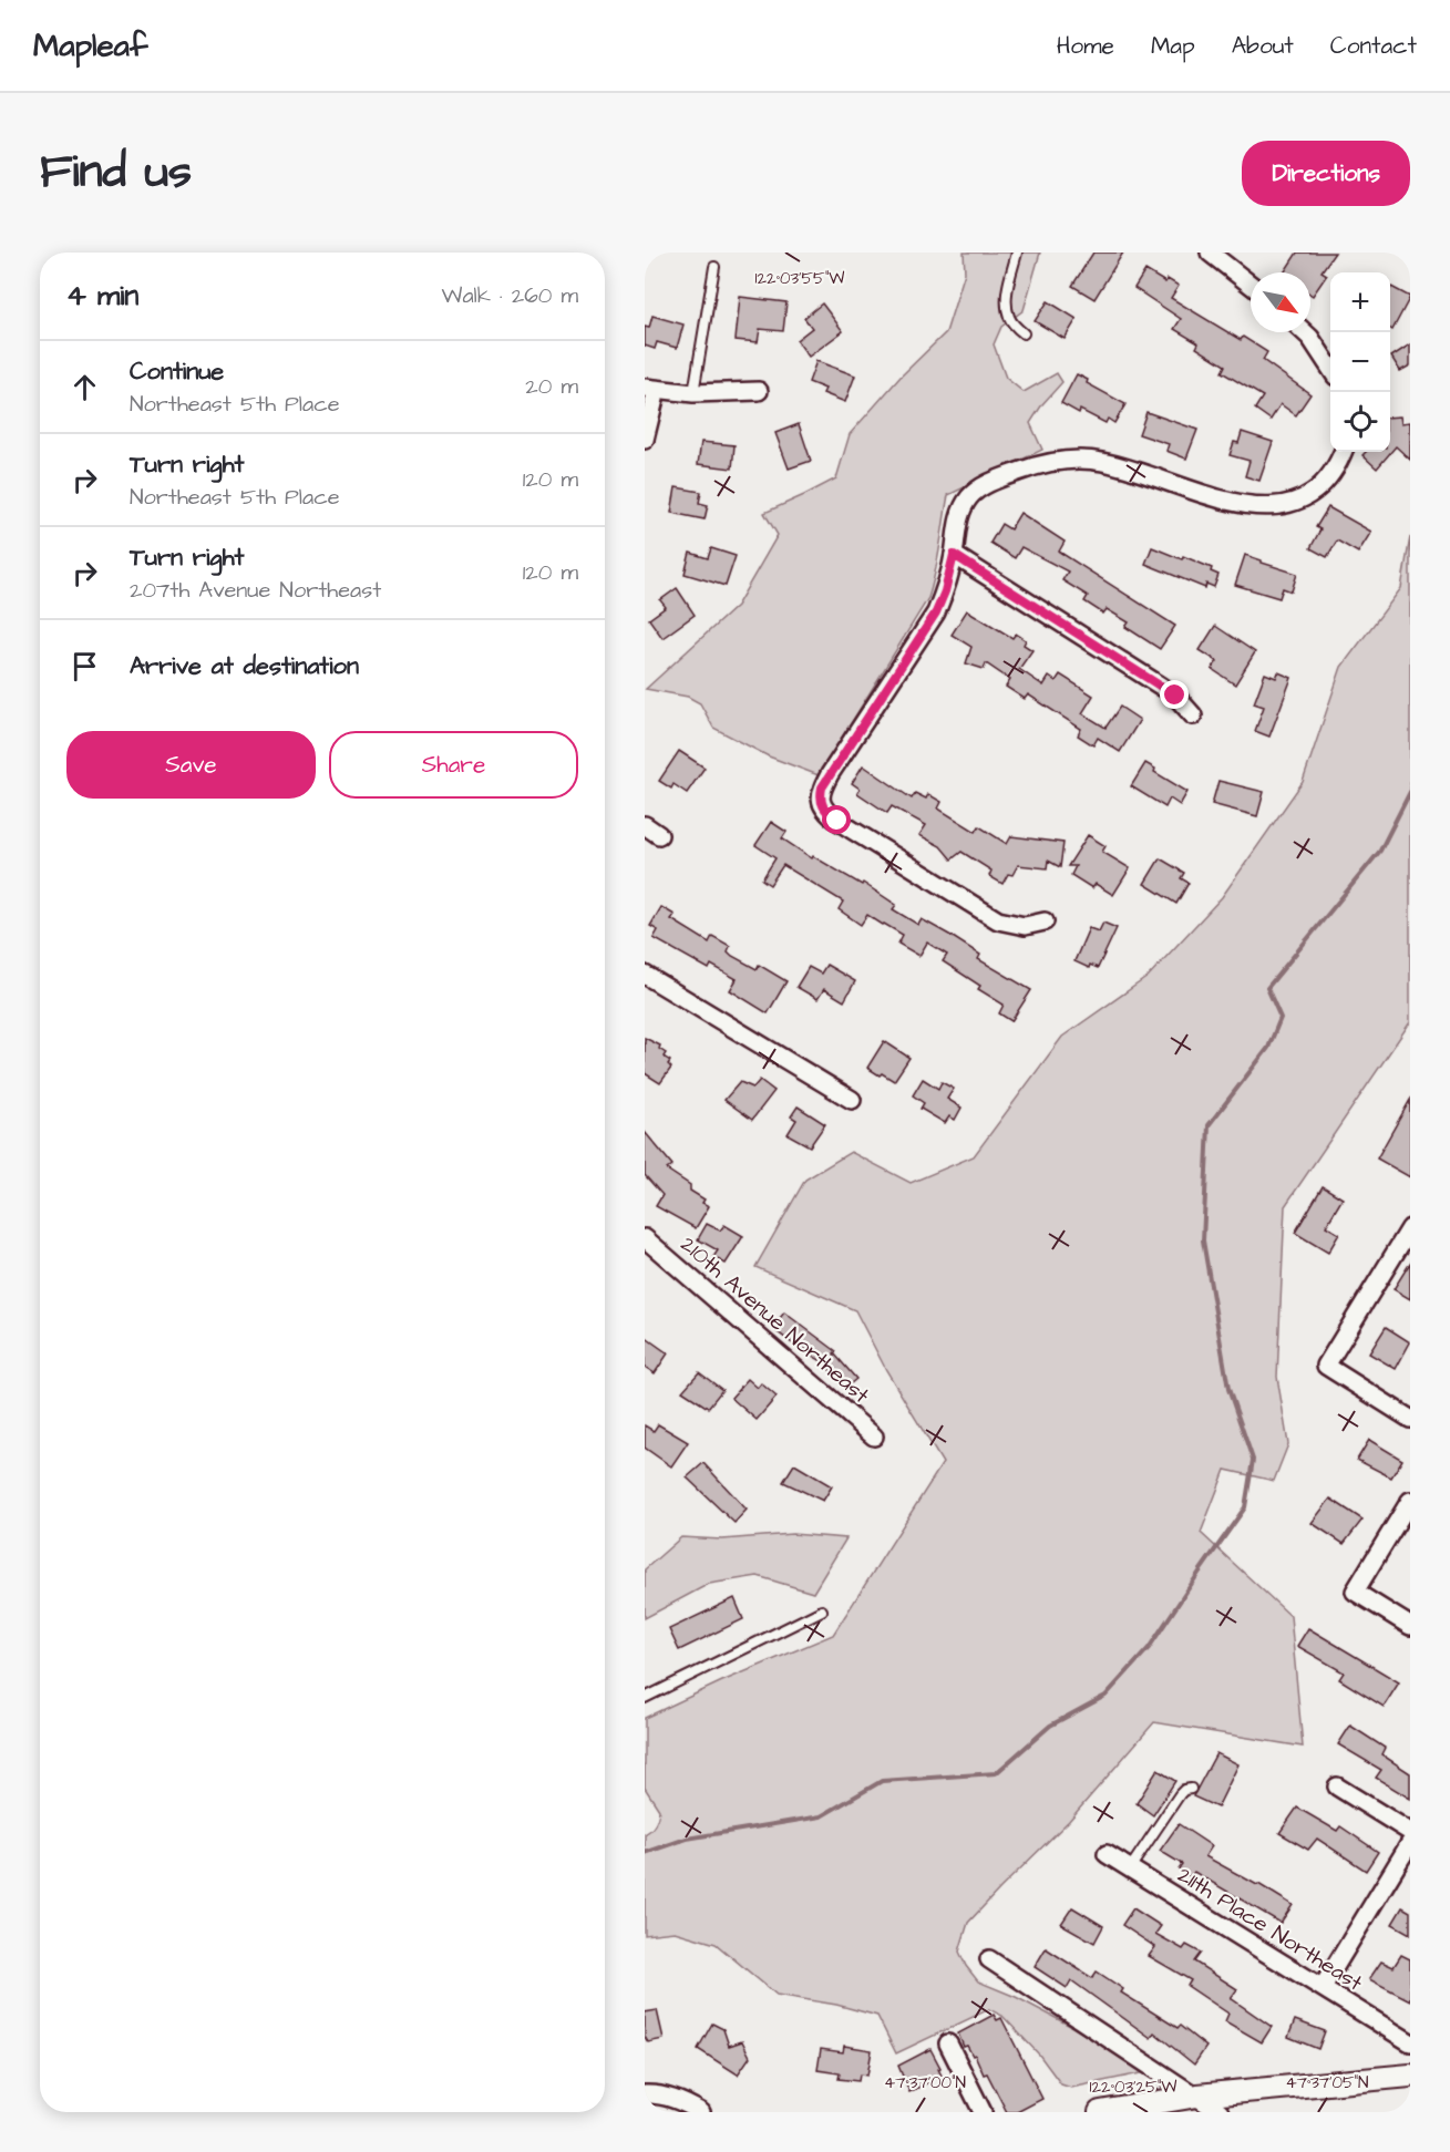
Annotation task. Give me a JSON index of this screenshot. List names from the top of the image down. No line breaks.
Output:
{"streets":{"street":["210th Avenue Northeast","211th Place Northeast"]},"north":"bottom right","page":{"header":"Mapleaf","nav":["Home","Map","About","Contact"],"title":"Find us","buttons":["Directions",["Save","Share"]],"heading":["4 min","Walk · 260 m"],"map_buttons":["+","−"],"list":[["Continue","Northeast 5th Place","20 m"],["Turn right","Northeast 5th Place","120 m"],["Turn right","207th Avenue Northeast","120 m"],"Arrive at destination"]},"coordinates":["122°03'55\"W","47°37'00\"N","47°37'05\"N","122°03'25\"W"]}
